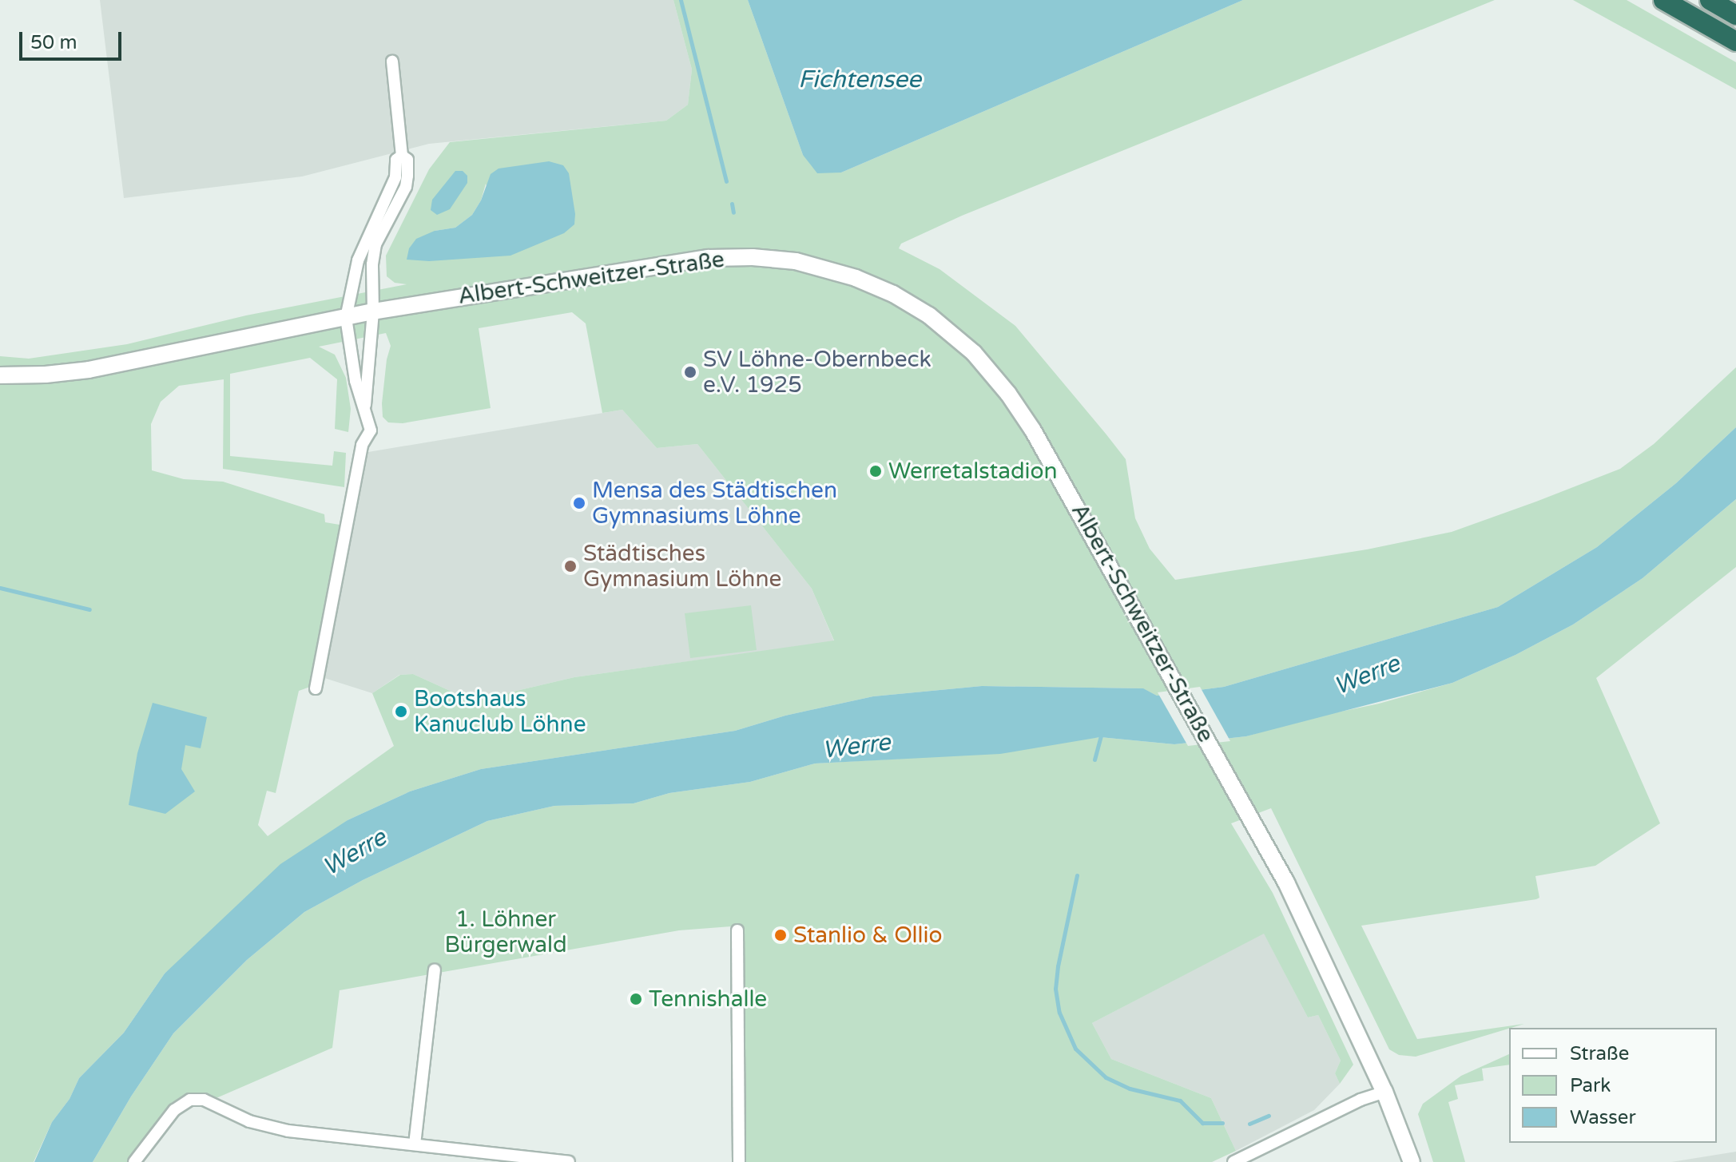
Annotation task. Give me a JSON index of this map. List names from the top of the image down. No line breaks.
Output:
{"streets":{"main road":["Albert-Schweitzer-Straße"]},"water":["Fichtensee","Werre"],"parks":["1. Löhner Bürgerwald"],"places":["SV Löhne-Obernbeck e.V. 1925","Werretalstadion","Mensa des Städtischen Gymnasiums Löhne","Städtisches Gymnasium Löhne","Bootshaus Kanuclub Löhne","Stanlio & Ollio","Tennishalle"],"legend":["Straße","Park","Wasser"],"scale_bar":"50 m"}
